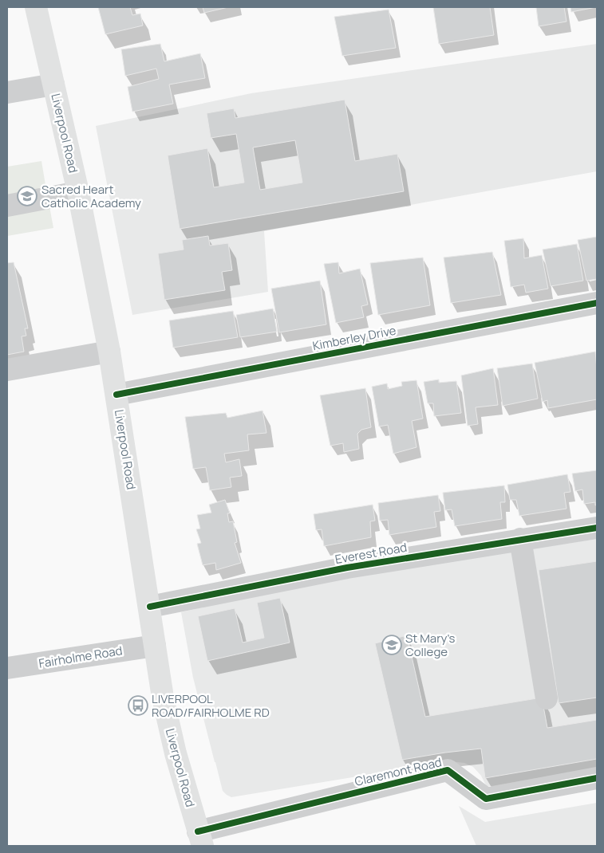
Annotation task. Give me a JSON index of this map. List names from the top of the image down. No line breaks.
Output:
{"streets":{"highway":["Liverpool Road"],"street":["Kimberley Drive","Everest Road","Fairholme Road","Claremont Road"]},"crossings":[["Liverpool Road","Kimberley Drive"],["Liverpool Road","Everest Road"],["Liverpool Road","Fairholme Road"],["Liverpool Road","Claremont Road"]],"places":{"school or university":["Sacred Heart Catholic Academy","St Mary's College"],"bus stop":["LIVERPOOL ROAD/FAIRHOLME RD"]}}
